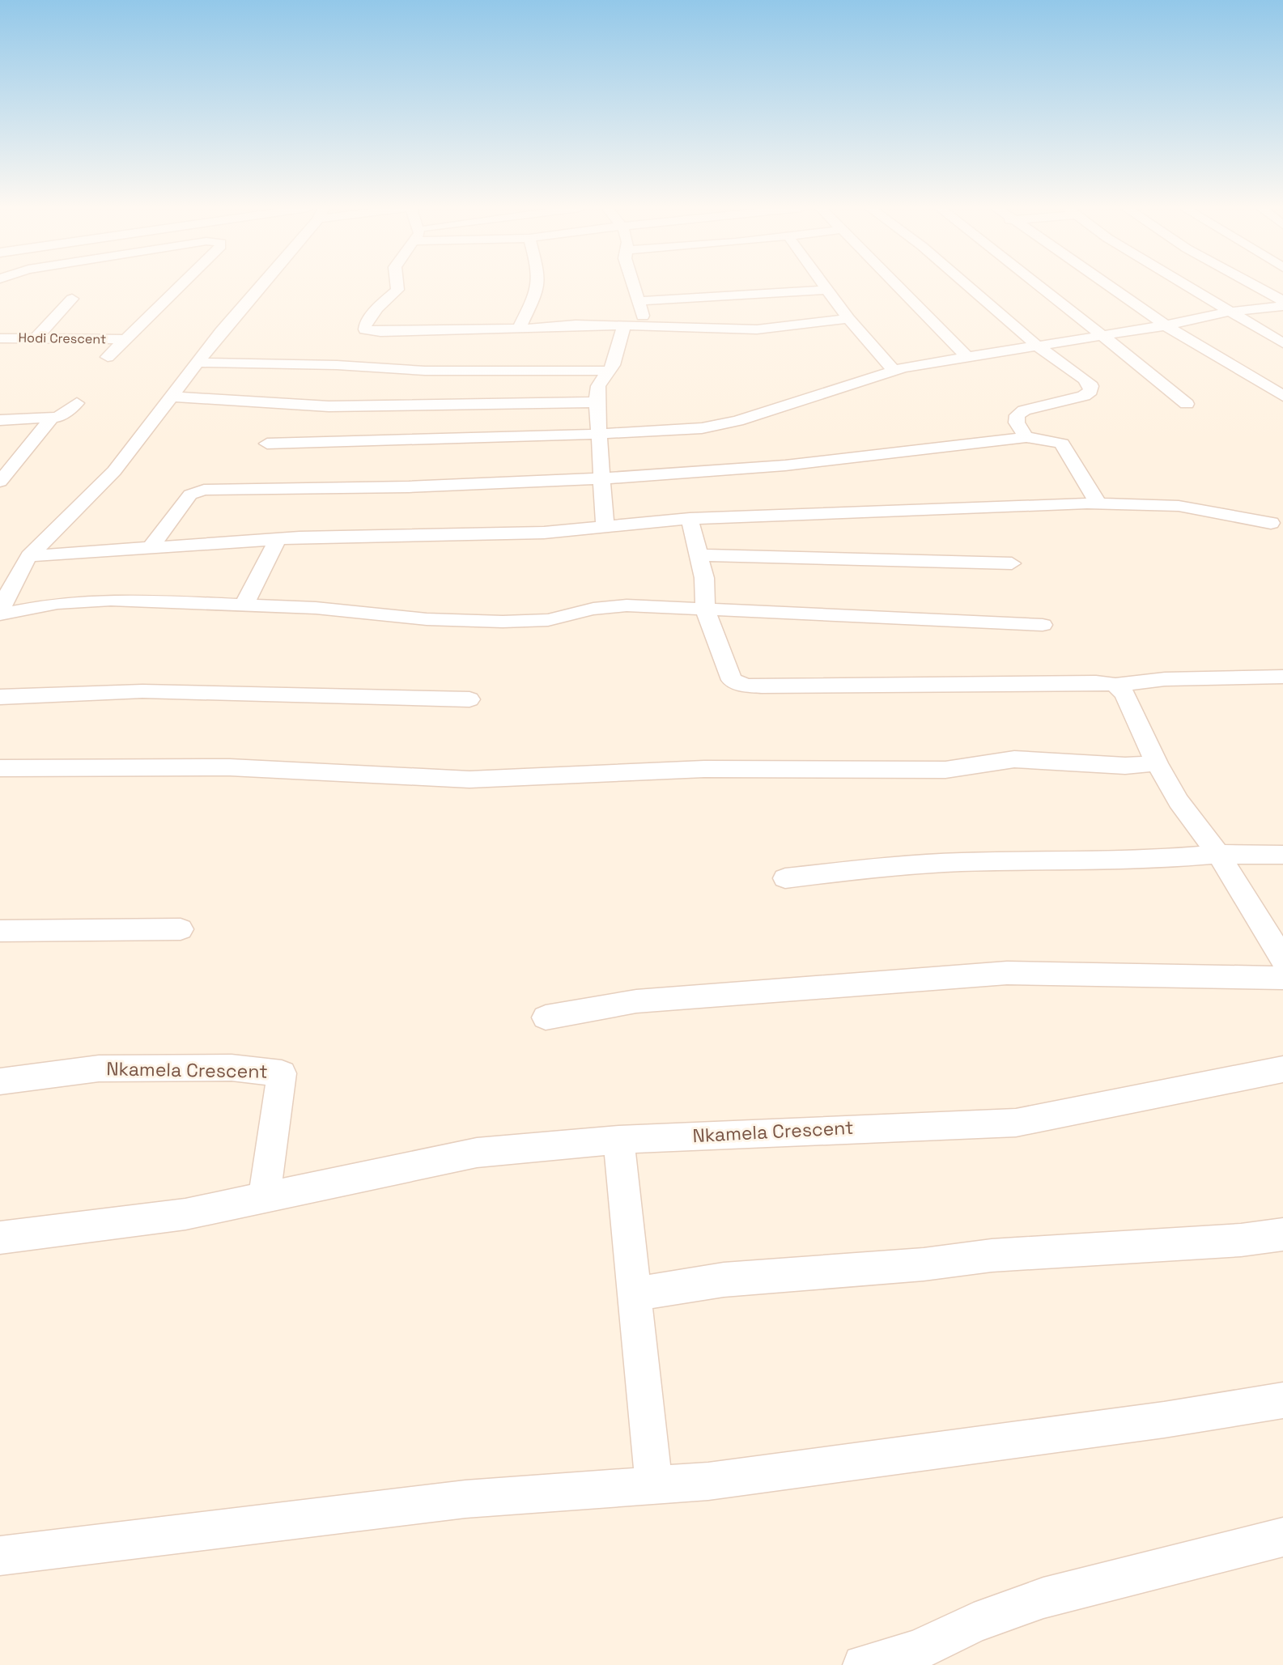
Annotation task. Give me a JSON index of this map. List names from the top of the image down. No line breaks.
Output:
{"streets":{"street":["Hodi Crescent","Nkamela Crescent"]}}
